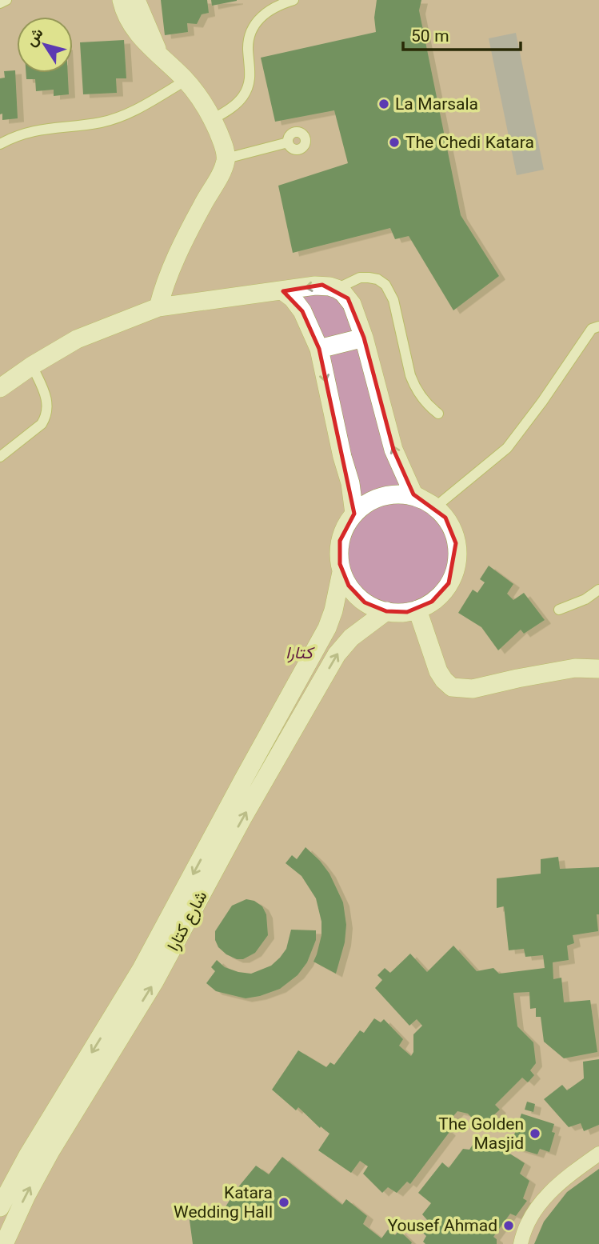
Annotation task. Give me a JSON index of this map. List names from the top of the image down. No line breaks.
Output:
{"streets":{"street":["شارع كتارا"]},"parks":["كتارا"],"places":["La Marsala","The Chedi Katara","The Golden Masjid","Katara Wedding Hall","Yousef Ahmad"],"scale_bar":"50 m","north":"top left"}
